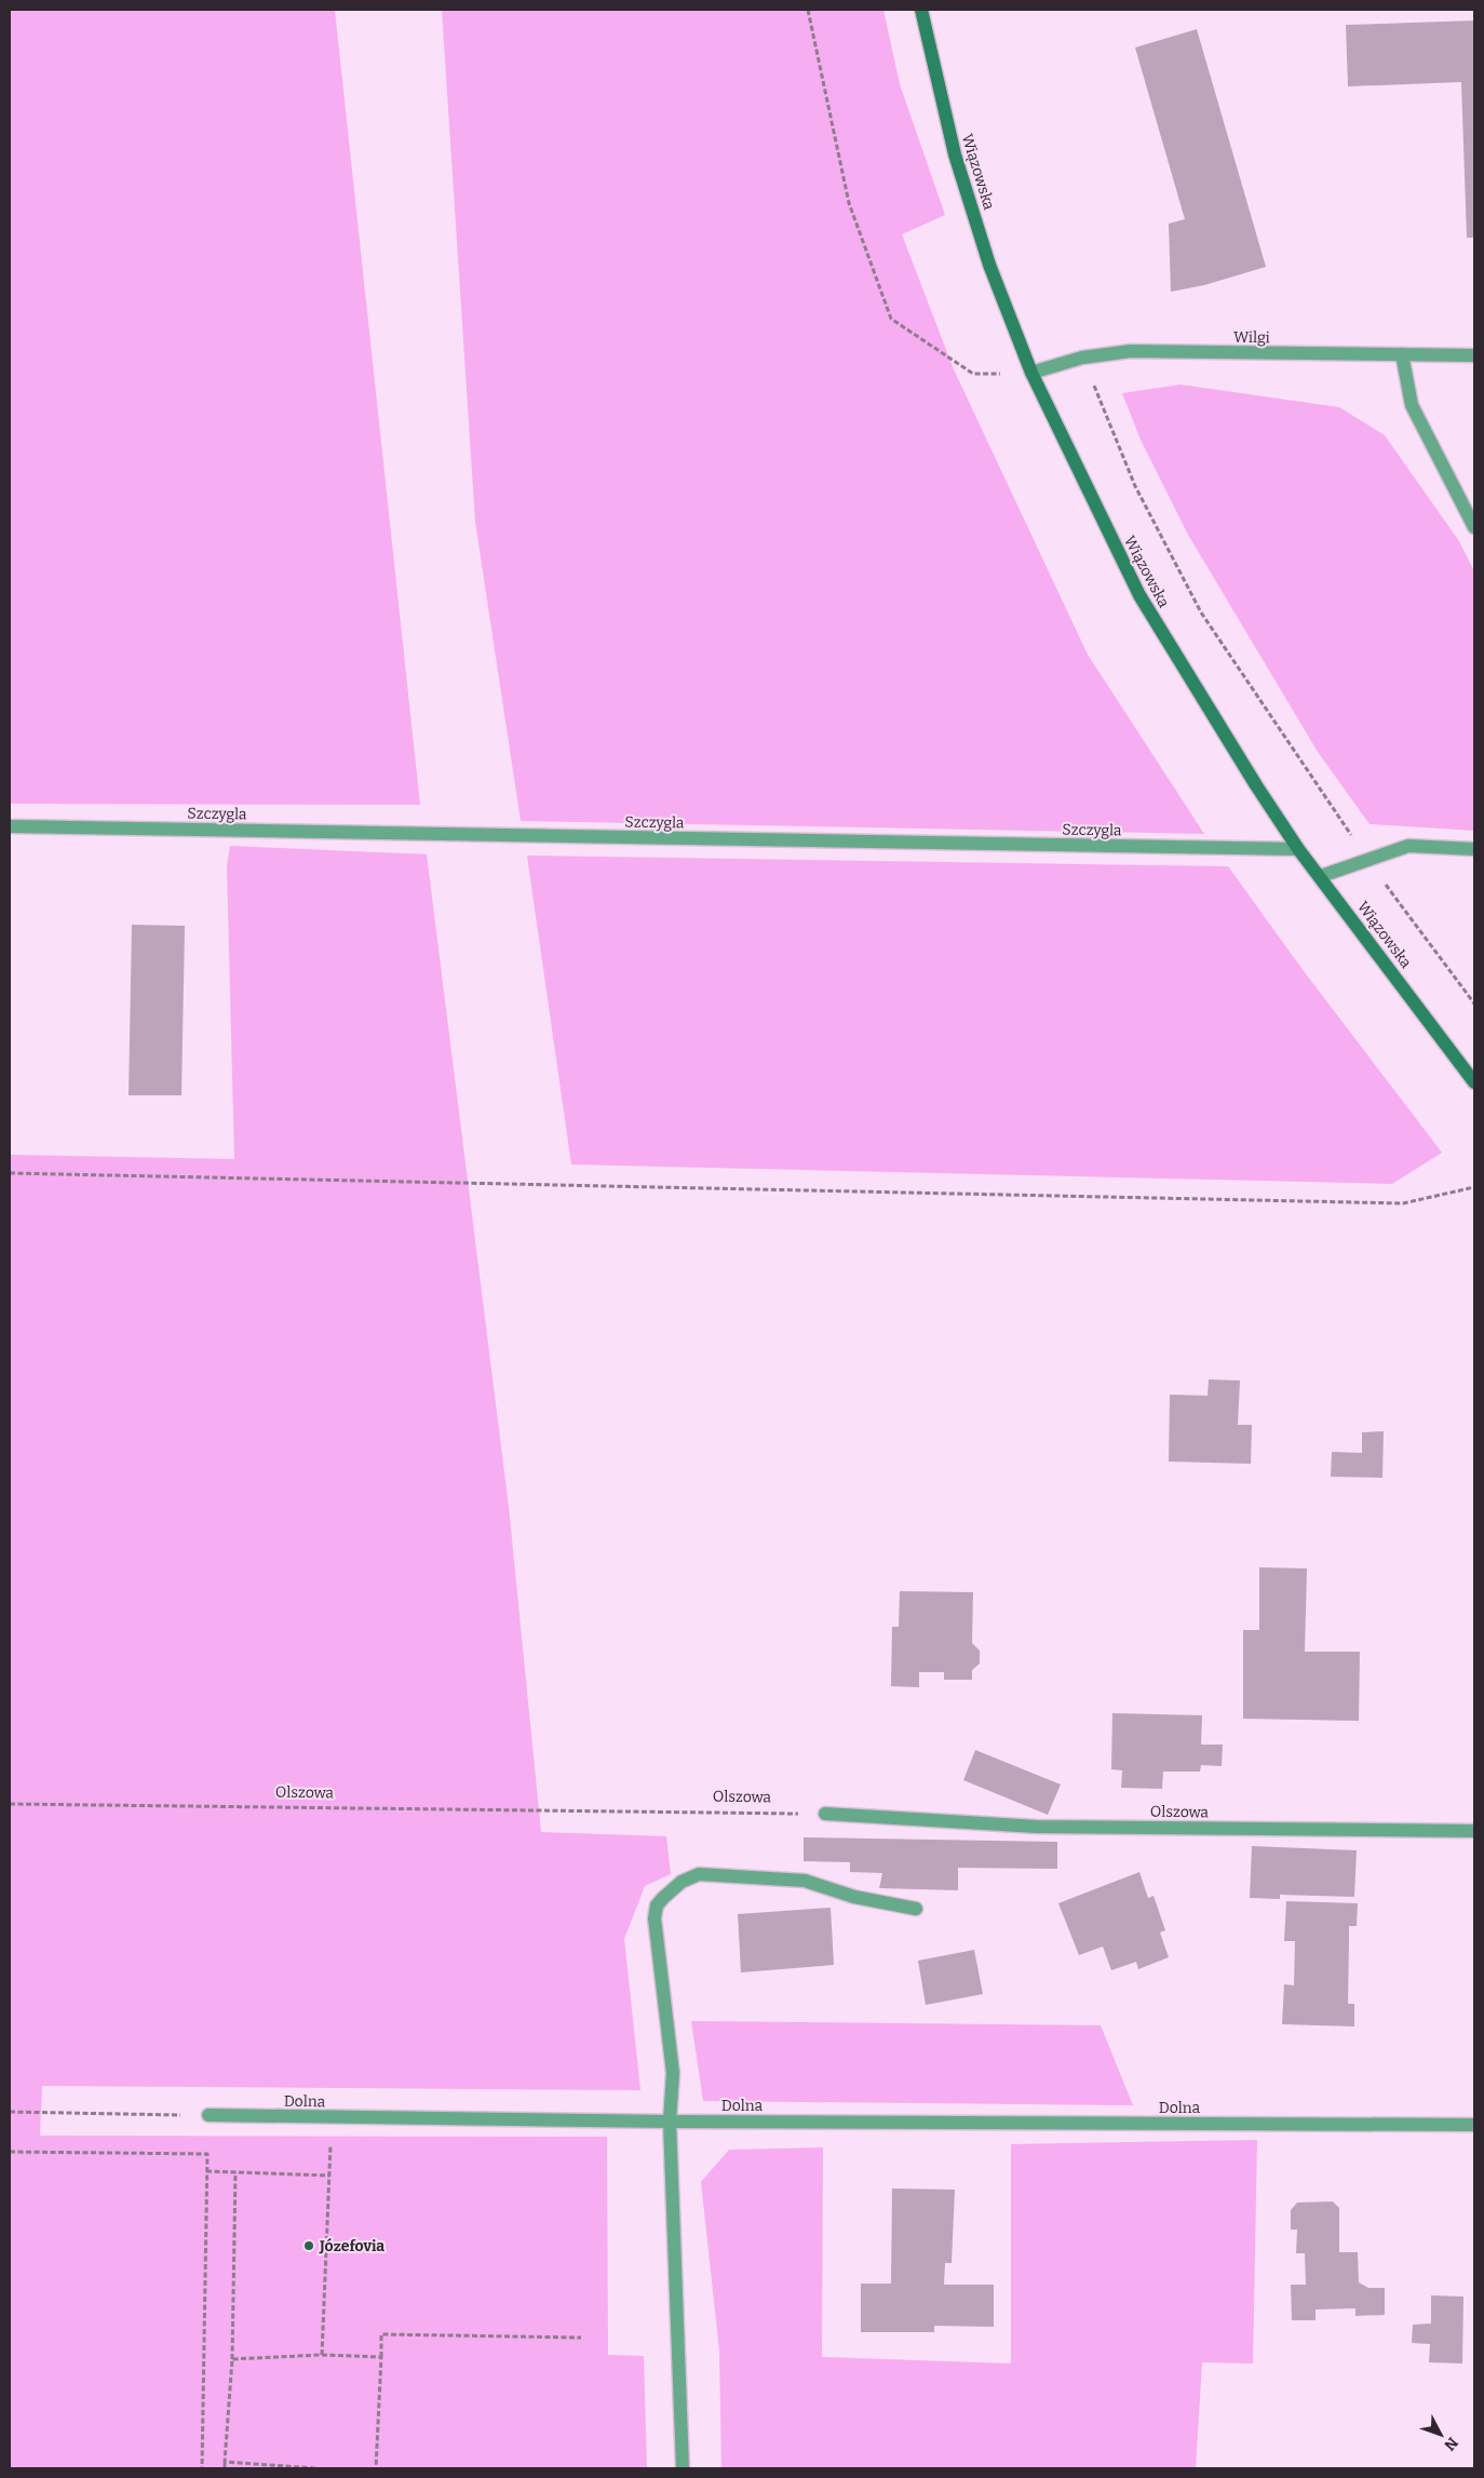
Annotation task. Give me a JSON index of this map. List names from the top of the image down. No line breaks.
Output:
{"streets":{"main road":["Wiązowska"],"street":["Wilgi","Szczygla","Olszowa","Dolna"]},"crossings":[["Wiązowska","Wilgi"],["Wiązowska","Szczygla"]],"places":["Józefovia"],"north":"bottom right"}
